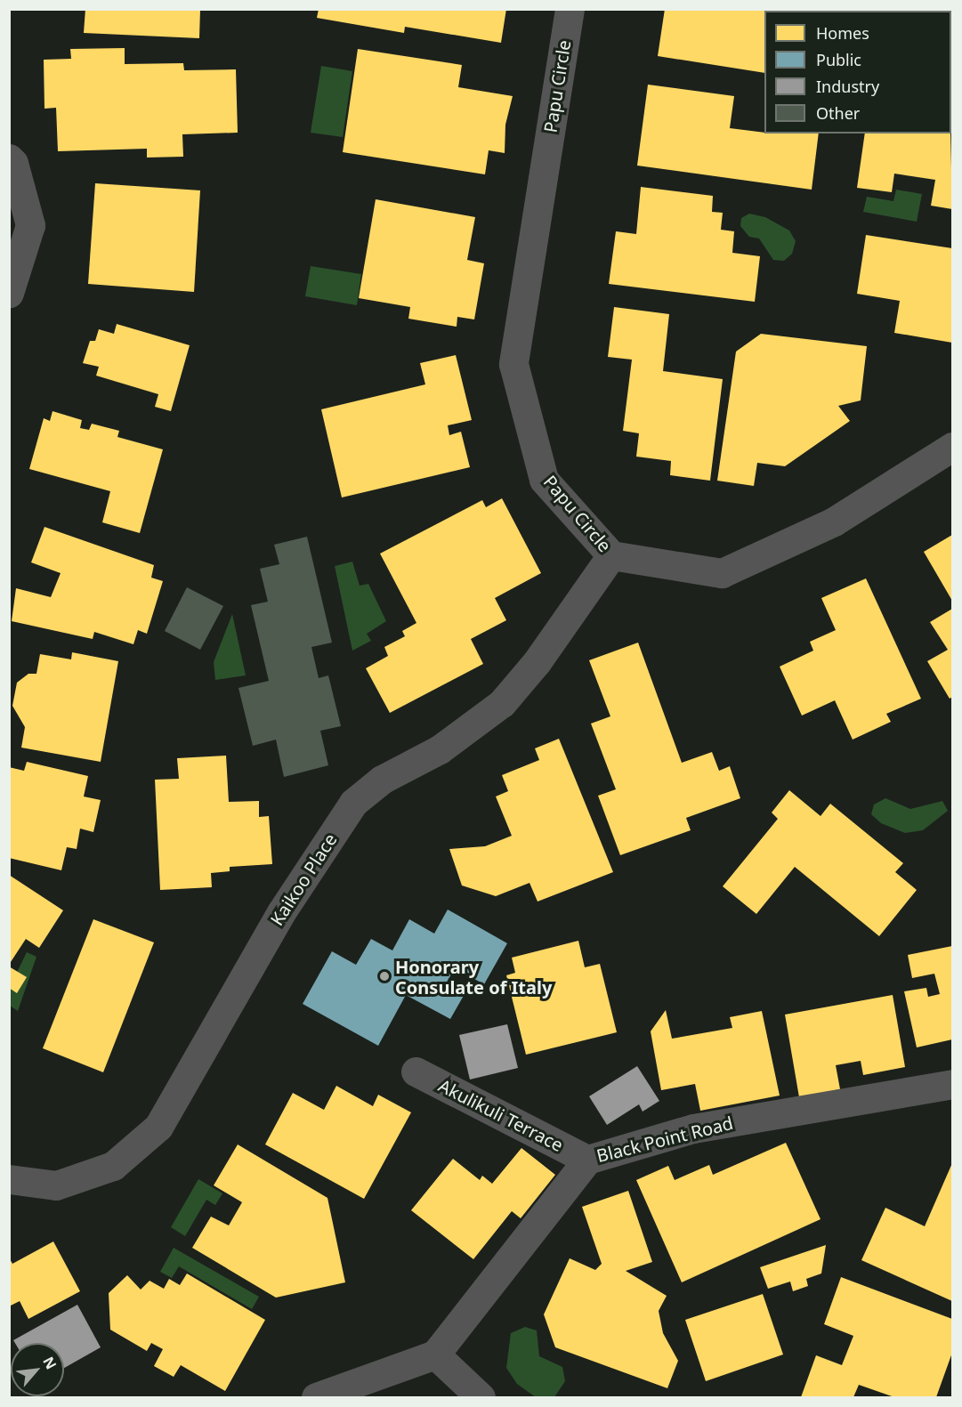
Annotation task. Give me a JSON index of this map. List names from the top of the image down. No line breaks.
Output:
{"streets":{"street":["Papu Circle","Kaikoo Place","Akulikuli Terrace","Black Point Road"]},"crossings":[["Papu Circle","Kaikoo Place"],["Akulikuli Terrace","Black Point Road"]],"places":["Honorary Consulate of Italy"],"legend":["Homes","Public","Industry","Other"],"north":"top right"}
